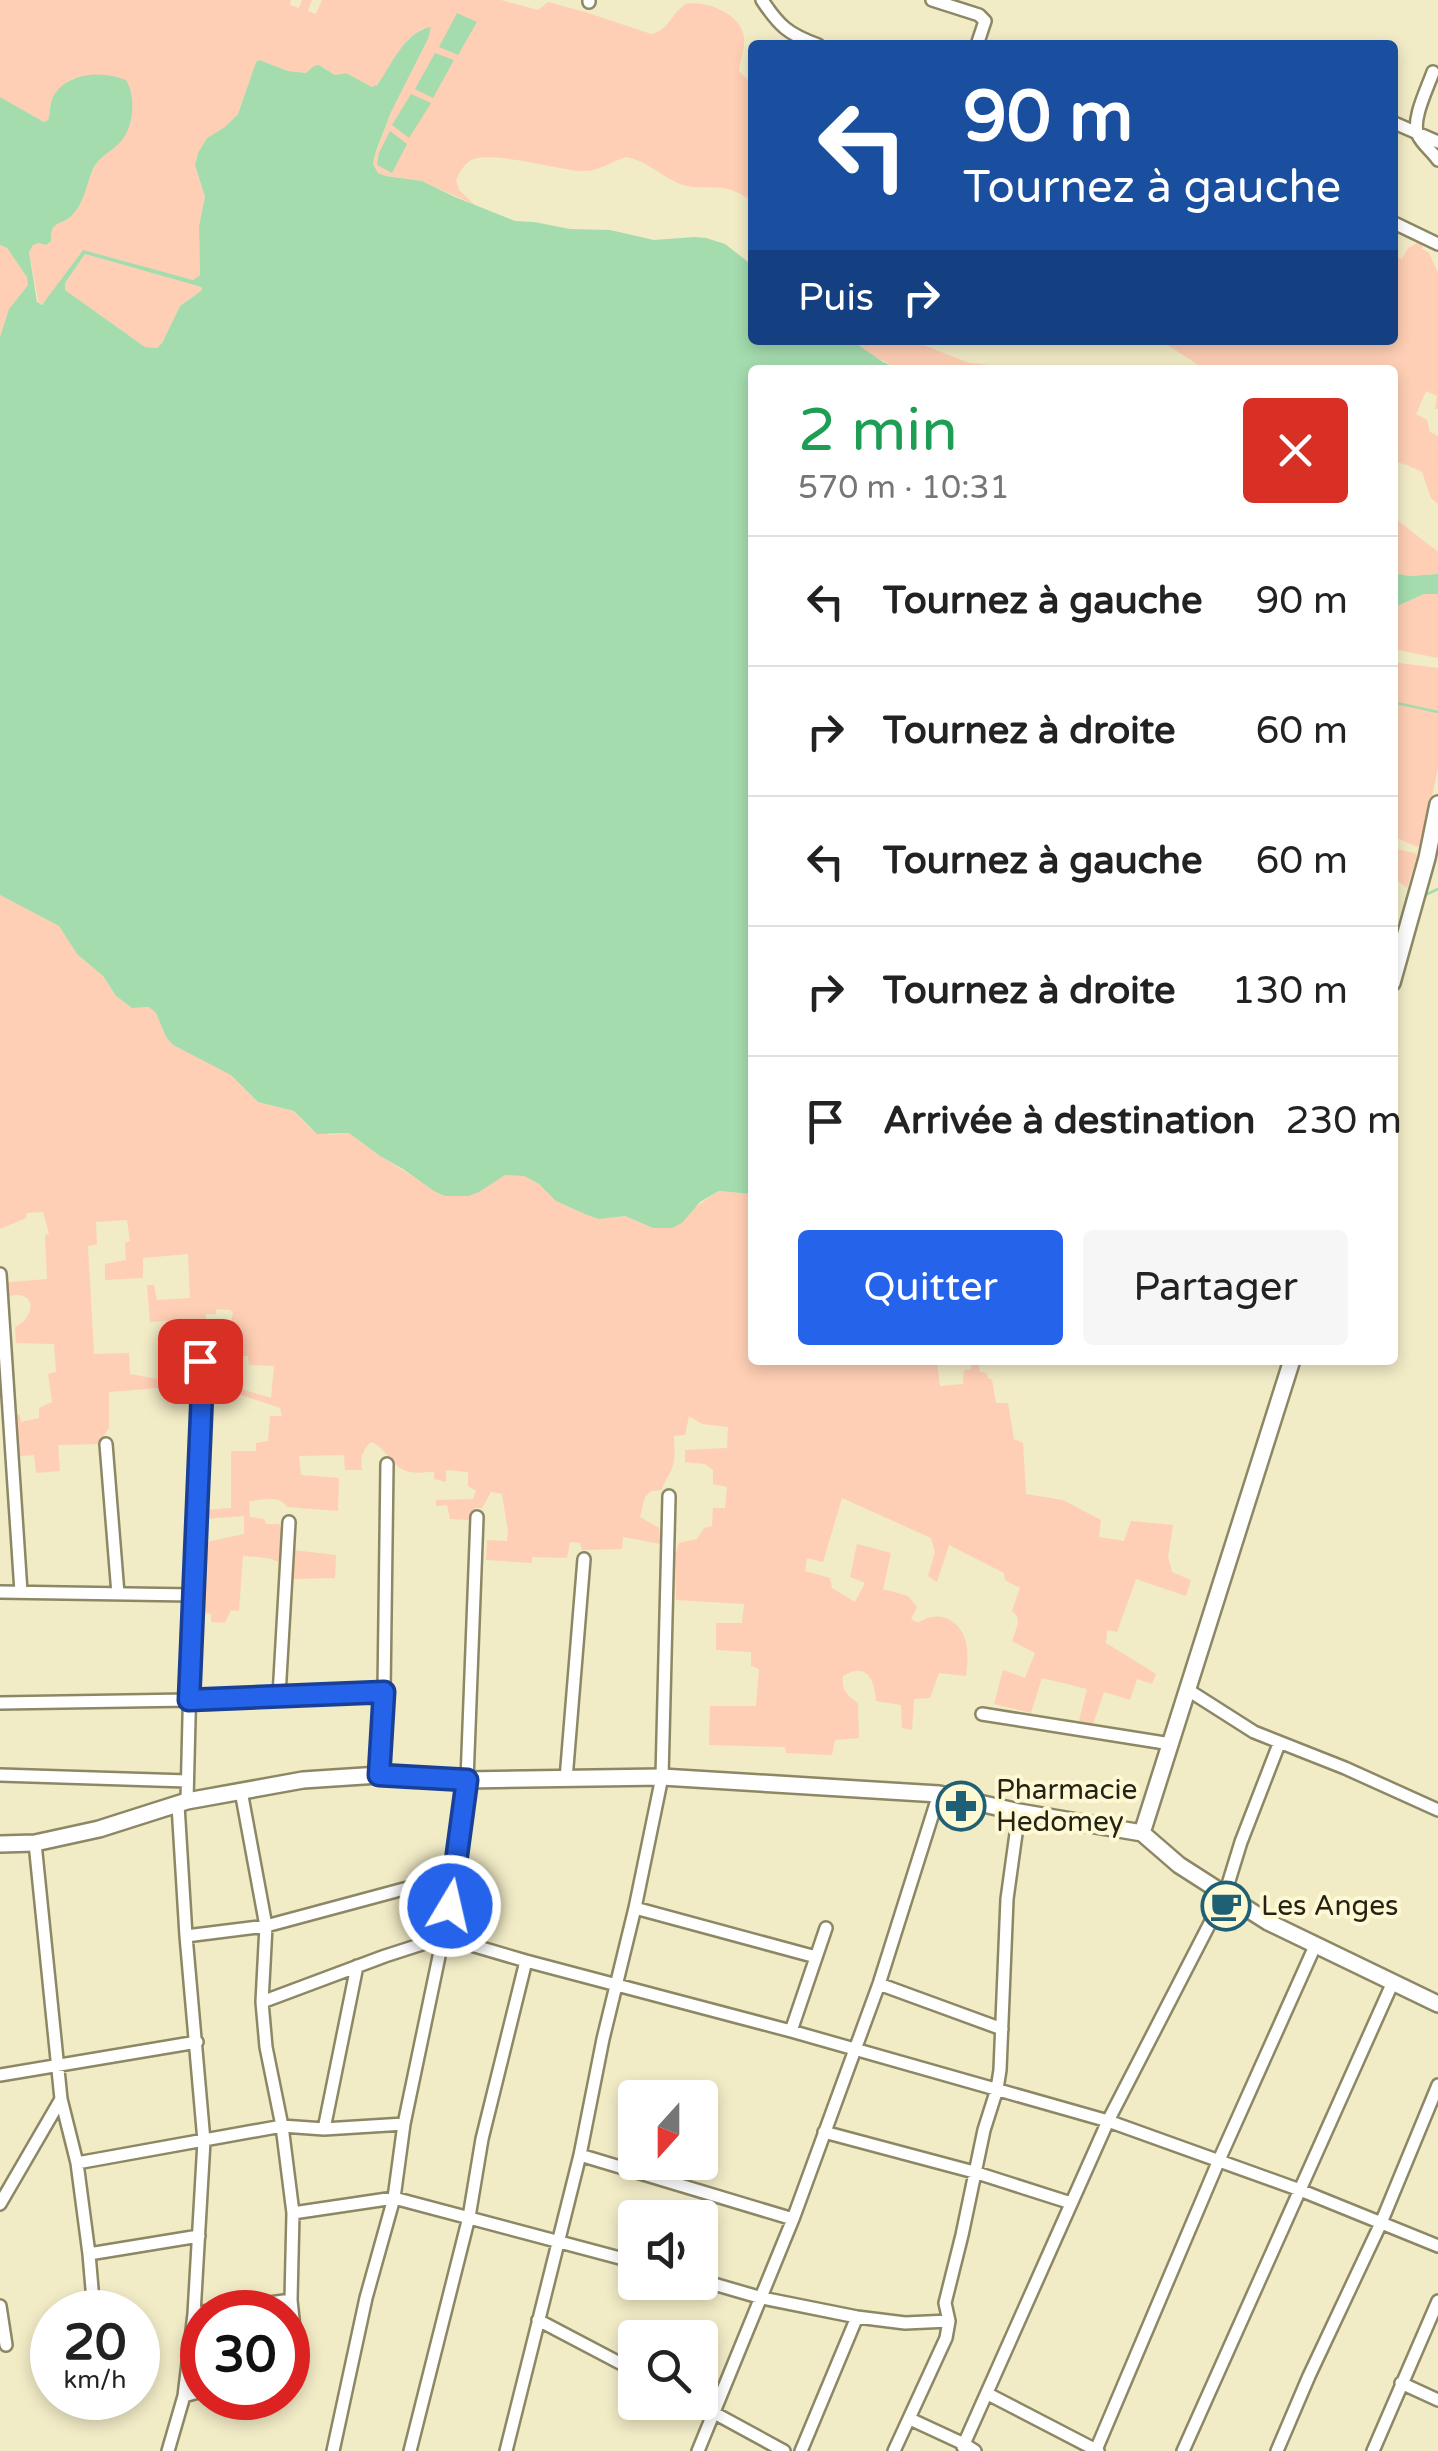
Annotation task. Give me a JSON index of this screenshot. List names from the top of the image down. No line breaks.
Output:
{"places":{"pharmacy":["Pharmacie Hedomey"],"cafe":["Les Anges"]},"north":"bottom","page":{"turn":["90 m","Tournez à gauche"],"then":"Puis","heading":["2 min","570 m · 10:31"],"list":[{"name":"Tournez à gauche","value":"90 m"},{"name":"Tournez à droite","value":"60 m"},{"name":"Tournez à gauche","value":"60 m"},{"name":"Tournez à droite","value":"130 m"},{"name":"Arrivée à destination","value":"230 m"}],"buttons":["Quitter","Partager"],"speed":"20 km/h","limit":"30"}}
